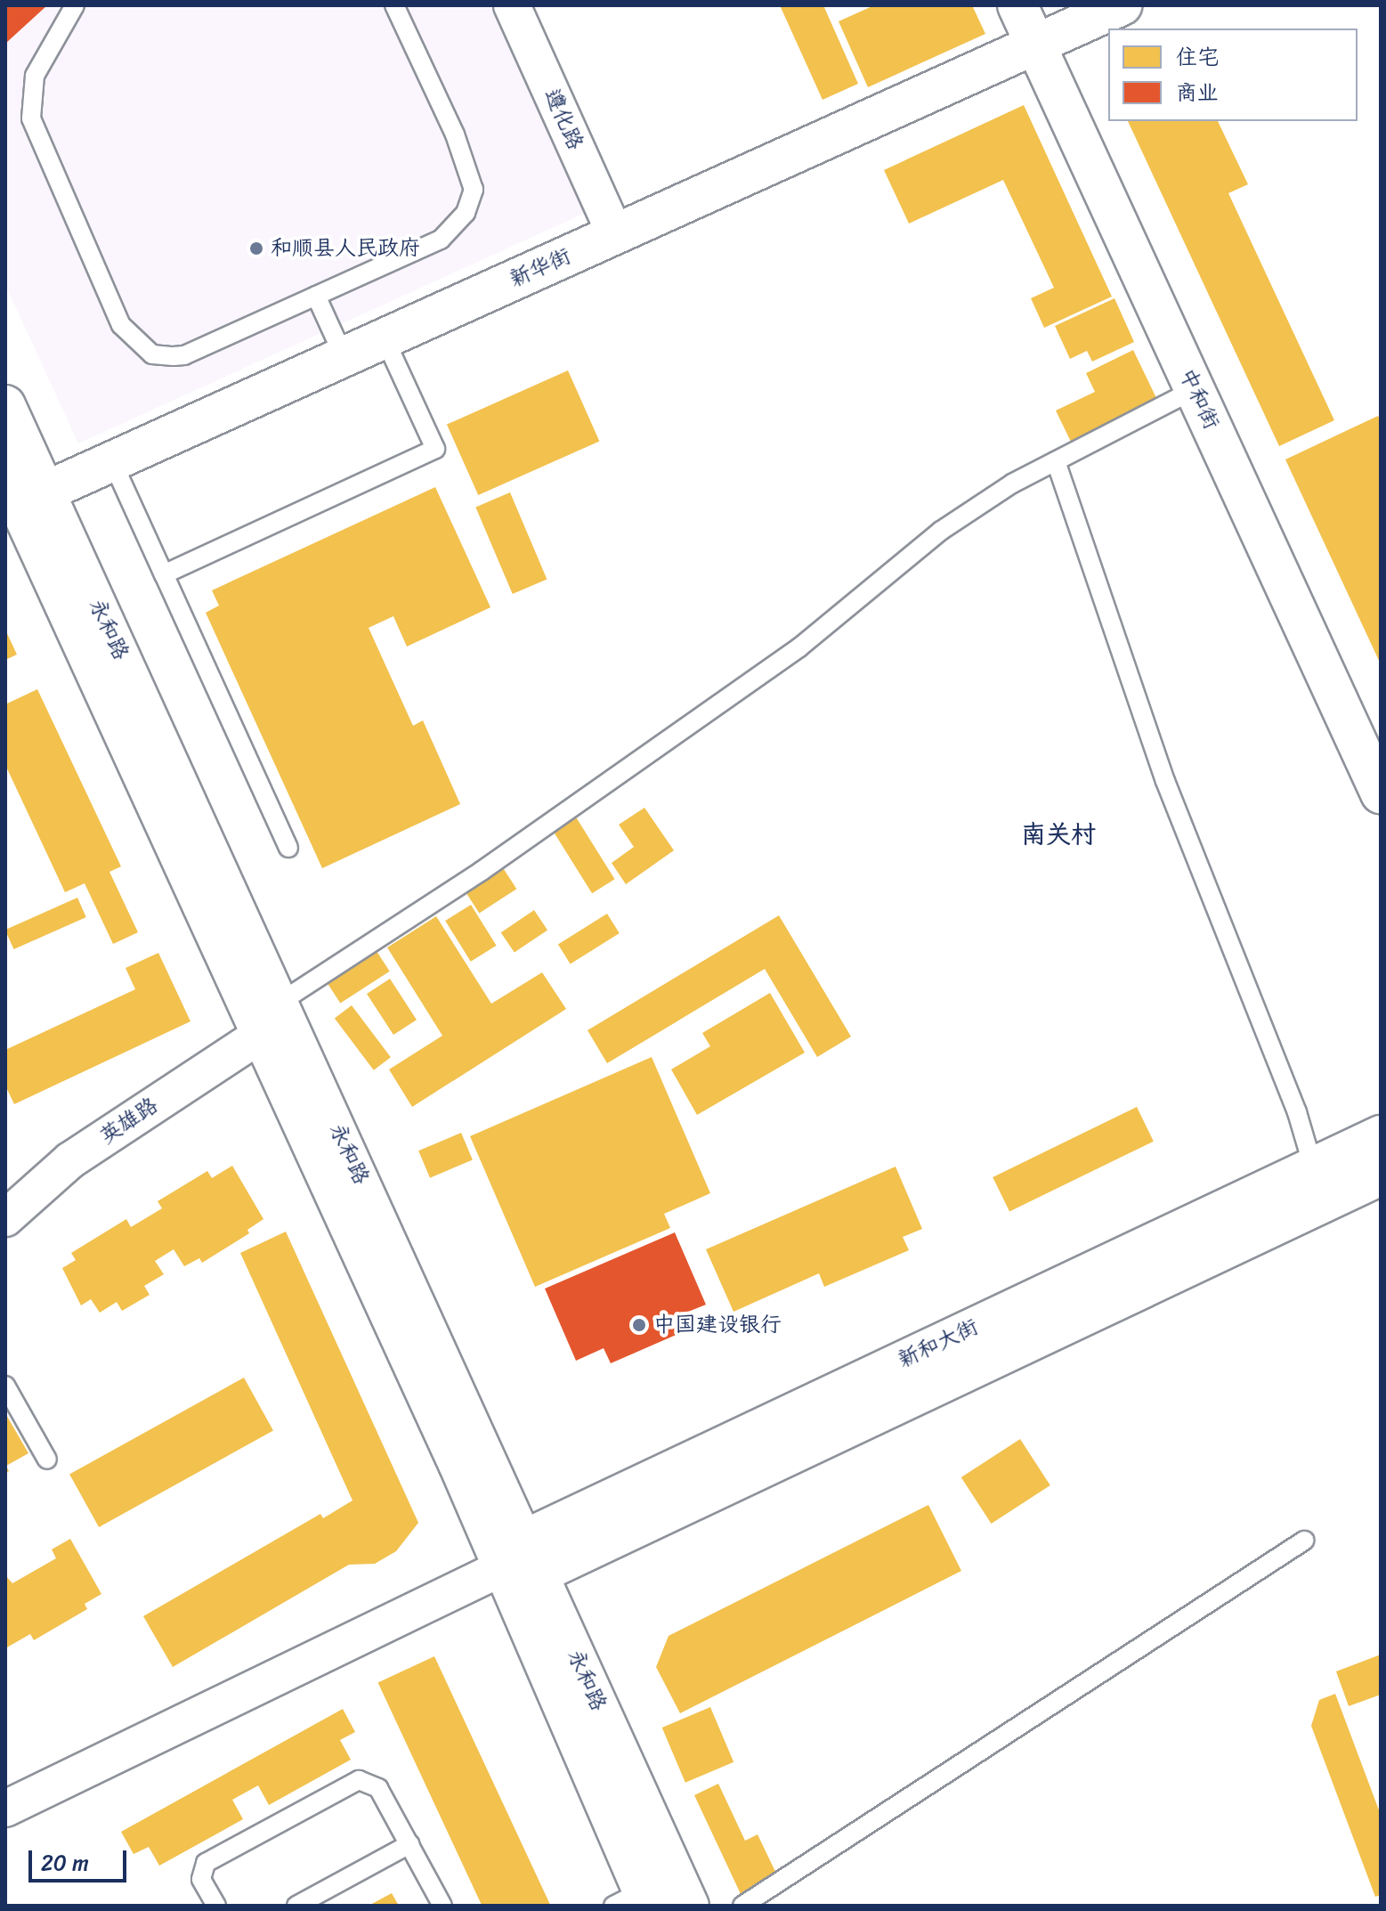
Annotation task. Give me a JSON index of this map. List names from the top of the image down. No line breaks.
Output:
{"streets":{"main road":["新华街","中和街","永和路","新和大街"],"street":["遵化路","英雄路"]},"crossings":[["遵化路","新华街"],["新华街","中和街"],["新华街","永和路"],["永和路","英雄路"],["永和路","新和大街"]],"districts":["南关村"],"places":["和顺县人民政府","中国建设银行"],"legend":["住宅","商业"],"scale_bar":"20 m"}
